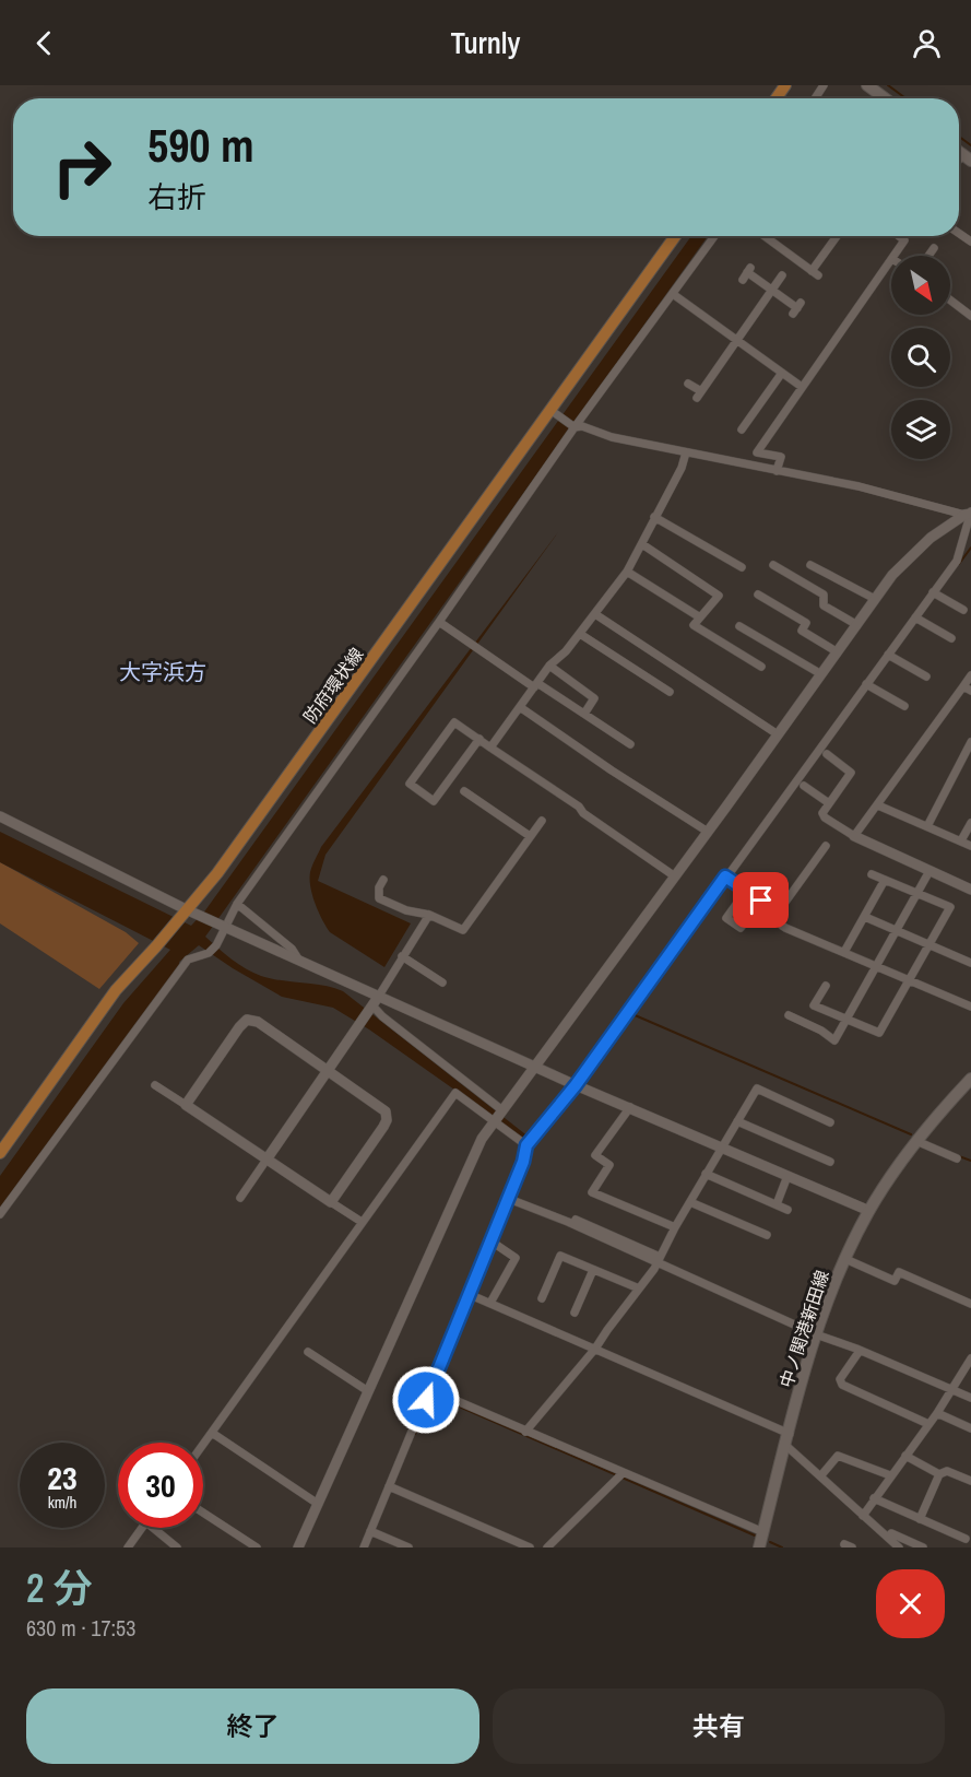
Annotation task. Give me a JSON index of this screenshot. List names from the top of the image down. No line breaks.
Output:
{"streets":{"main road":["防府環状線","中ノ関港新田線"]},"districts":["大字浜方"],"north":"bottom right","page":{"header":"Turnly","turn":["590 m","右折"],"speed":"23 km/h","limit":"30","heading":["2 分","630 m · 17:53"],"buttons":["終了","共有"]}}
